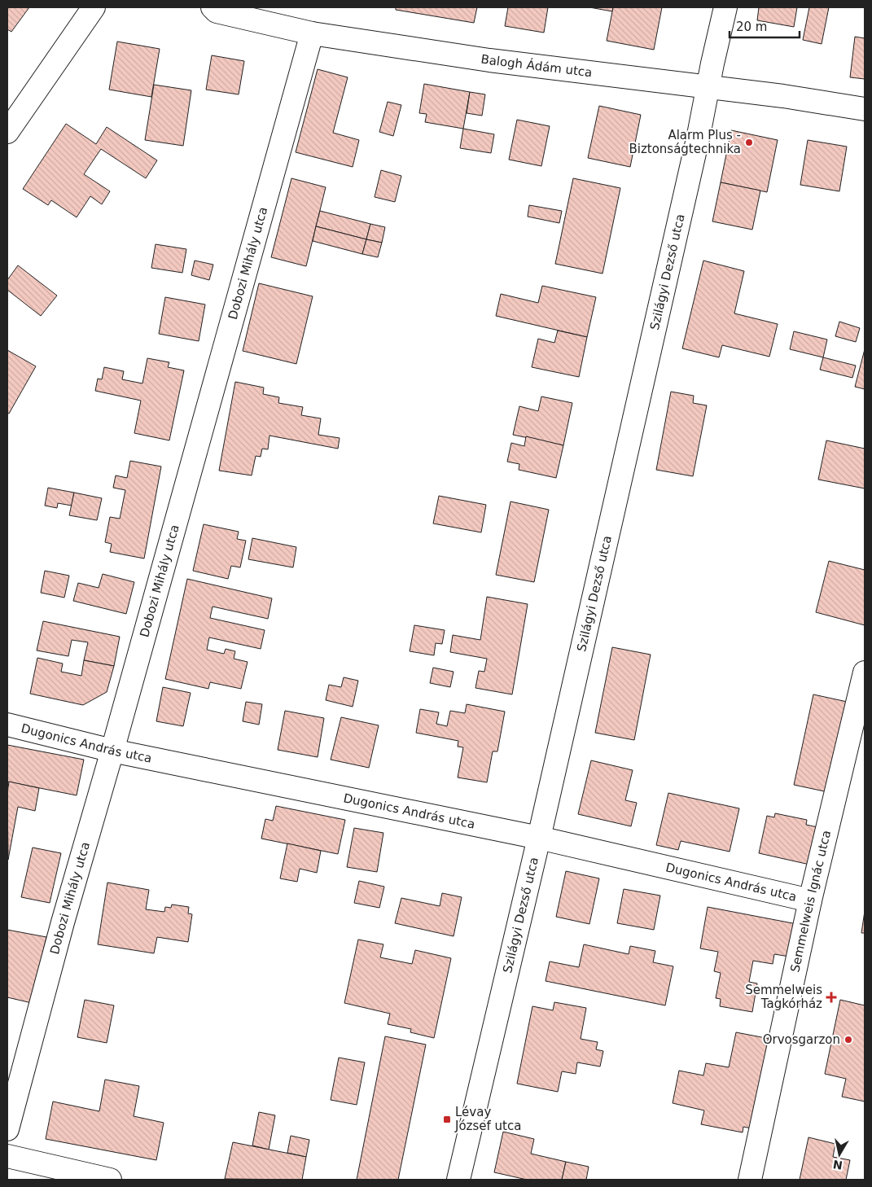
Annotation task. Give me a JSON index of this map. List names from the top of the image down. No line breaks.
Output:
{"streets":{"street":["Balogh Ádám utca","Dobozi Mihály utca","Szilágyi Dezső utca","Dugonics András utca","Semmelweis Ignác utca"]},"crossings":[["Balogh Ádám utca","Dobozi Mihály utca"],["Balogh Ádám utca","Szilágyi Dezső utca"],["Dobozi Mihály utca","Dugonics András utca"],["Szilágyi Dezső utca","Dugonics András utca"],["Dugonics András utca","Semmelweis Ignác utca"]],"places":{"other":["Alarm Plus - Biztonságtechnika","Orvosgarzon"],"health":["Semmelweis Tagkórház"],"transit":["Lévay József utca"]},"scale_bar":"20 m","north":"bottom"}
